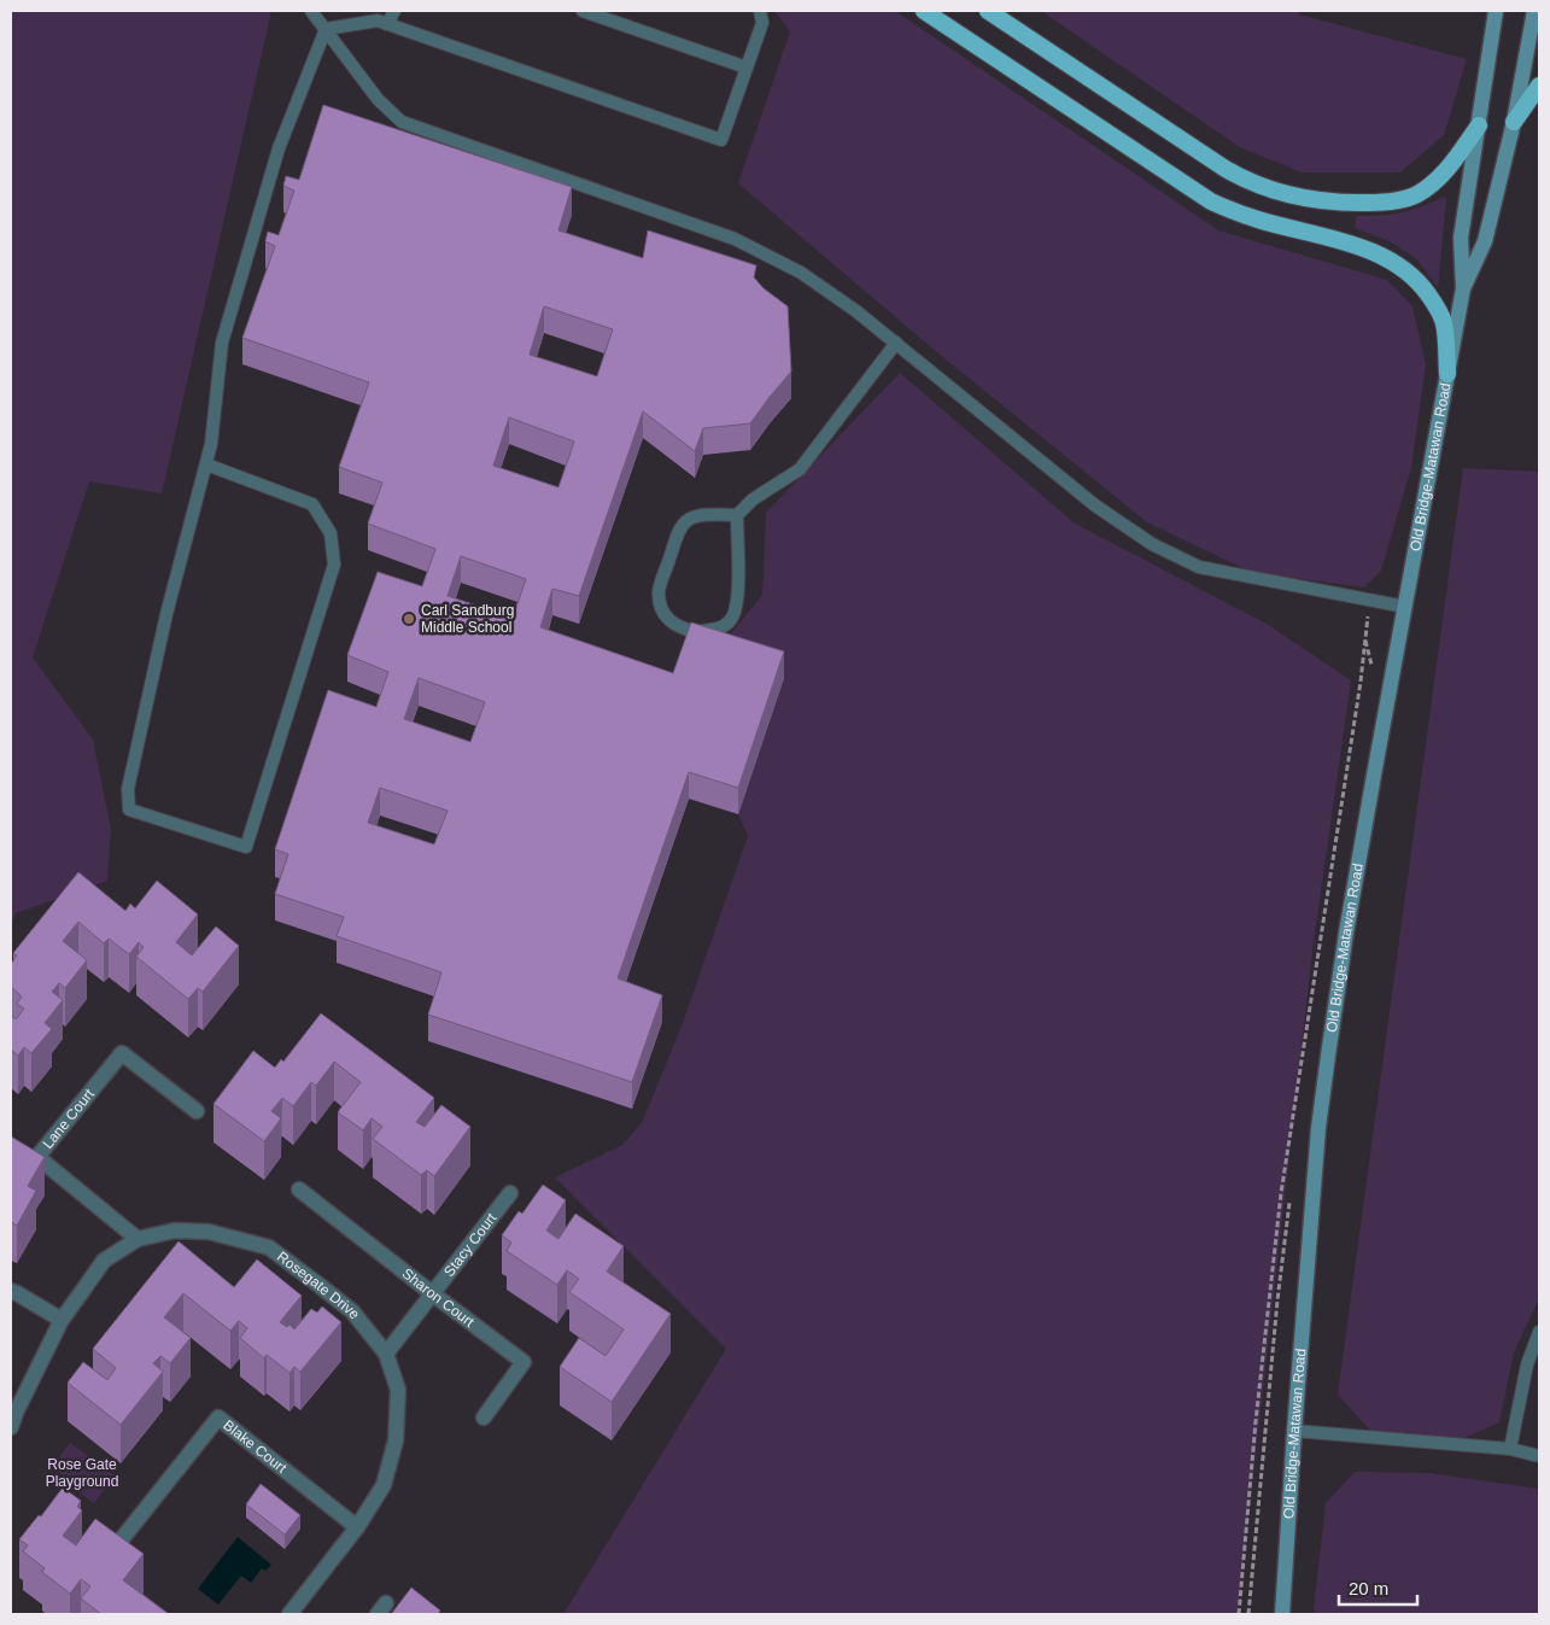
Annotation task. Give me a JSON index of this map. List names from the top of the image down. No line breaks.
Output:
{"streets":{"main road":["Old Bridge-Matawan Road"],"street":["Lane Court","Stacy Court","Rosegate Drive","Sharon Court","Blake Court"]},"crossings":[["Lane Court","Rosegate Drive"],["Stacy Court","Rosegate Drive"],["Stacy Court","Sharon Court"],["Rosegate Drive","Blake Court"]],"parks":["Rose Gate Playground"],"places":["Carl Sandburg Middle School"],"scale_bar":"20 m"}
